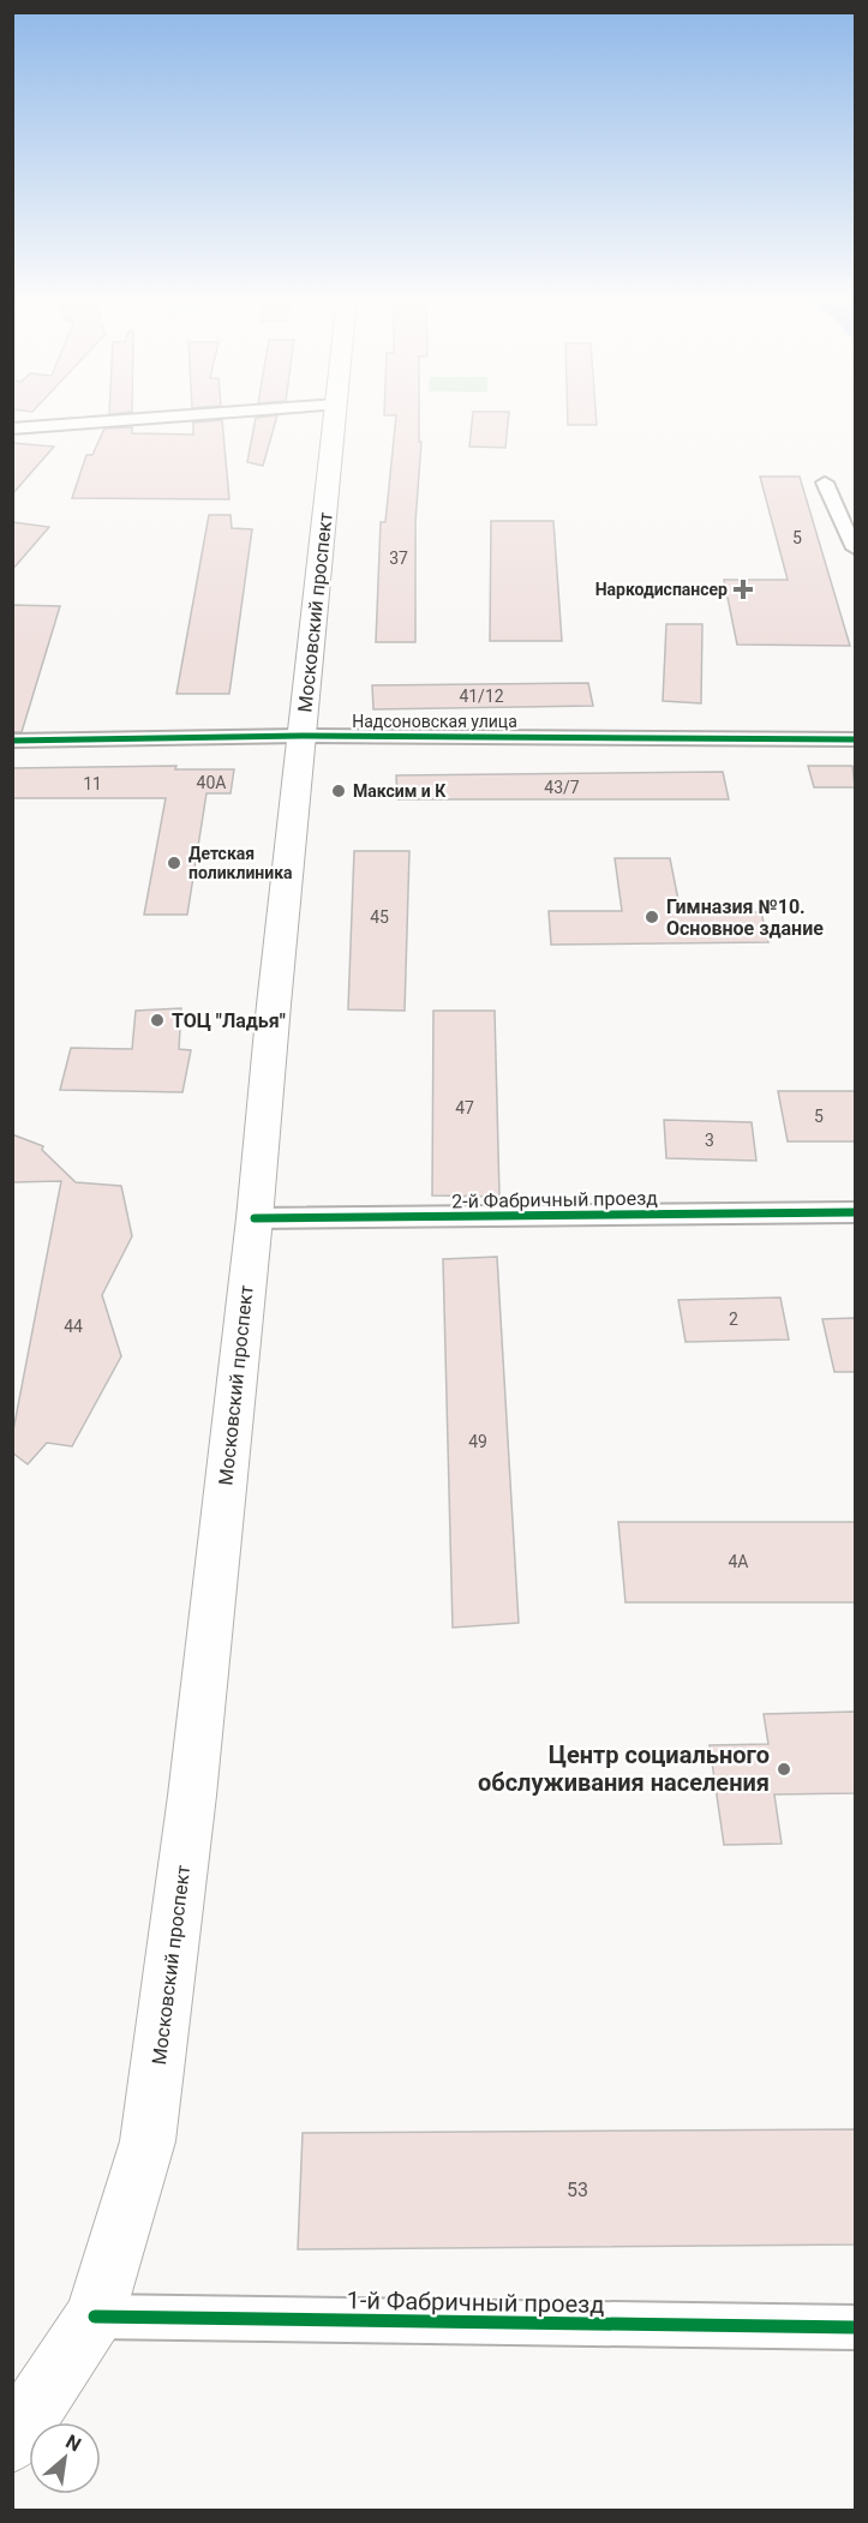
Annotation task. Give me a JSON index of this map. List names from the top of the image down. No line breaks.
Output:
{"streets":{"main road":["Московский проспект"],"street":["Надсоновская улица","2-й Фабричный проезд","1-й Фабричный проезд"]},"crossings":[["Московский проспект","Надсоновская улица"],["Московский проспект","2-й Фабричный проезд"],["Московский проспект","1-й Фабричный проезд"]],"places":{"health":["Наркодиспансер"],"other":["Максим и К","Детская поликлиника","Гимназия №10. Основное здание","ТОЦ \"Ладья\"","Центр социального обслуживания населения"]},"house_numbers":["5","37","41/12","40А","11","43/7","45","47","5","3","2","44","49","4А","53"],"north":"top right"}
